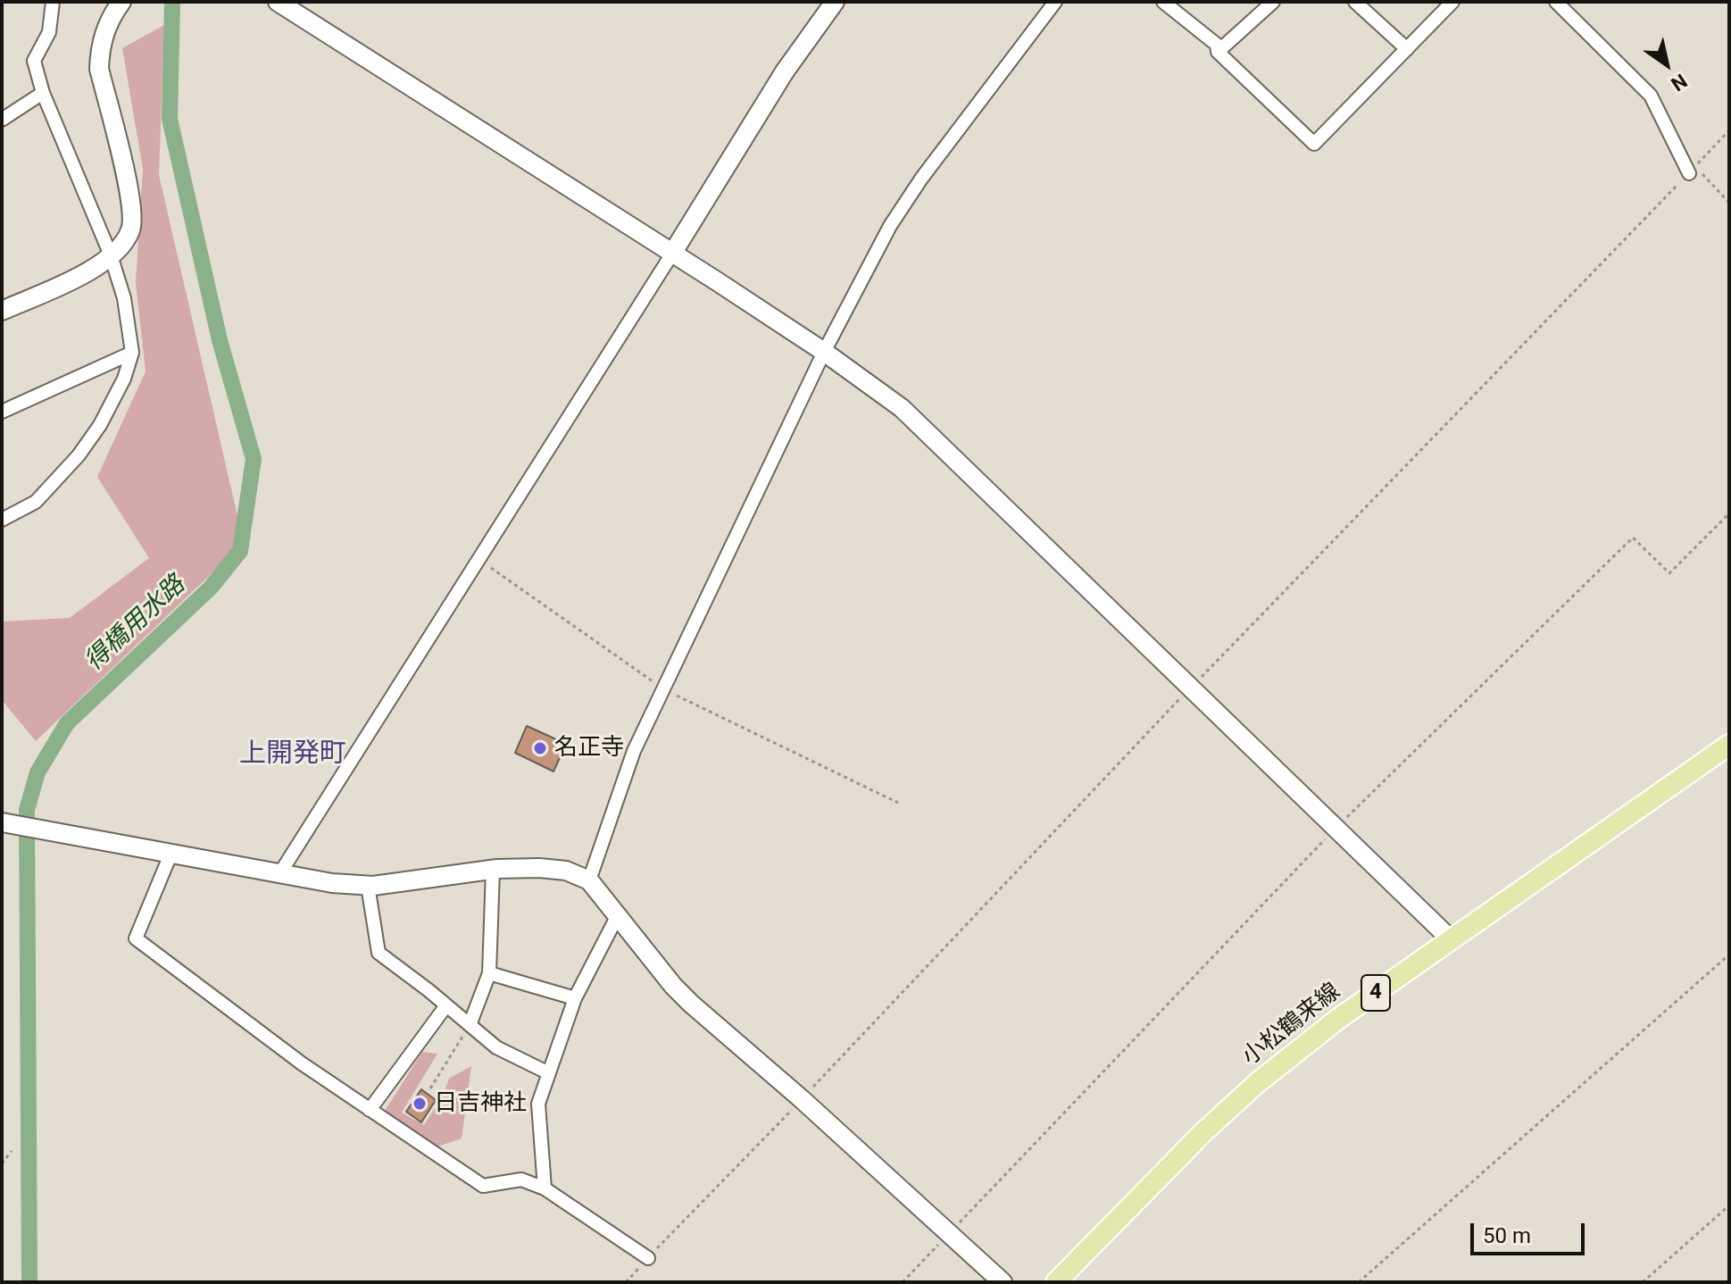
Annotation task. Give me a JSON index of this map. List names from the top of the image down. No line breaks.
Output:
{"streets":{"main road":["4","小松鶴来線"]},"districts":["上開発町"],"water":["得橋用水路"],"places":["名正寺","日吉神社"],"scale_bar":"50 m","north":"bottom right"}
